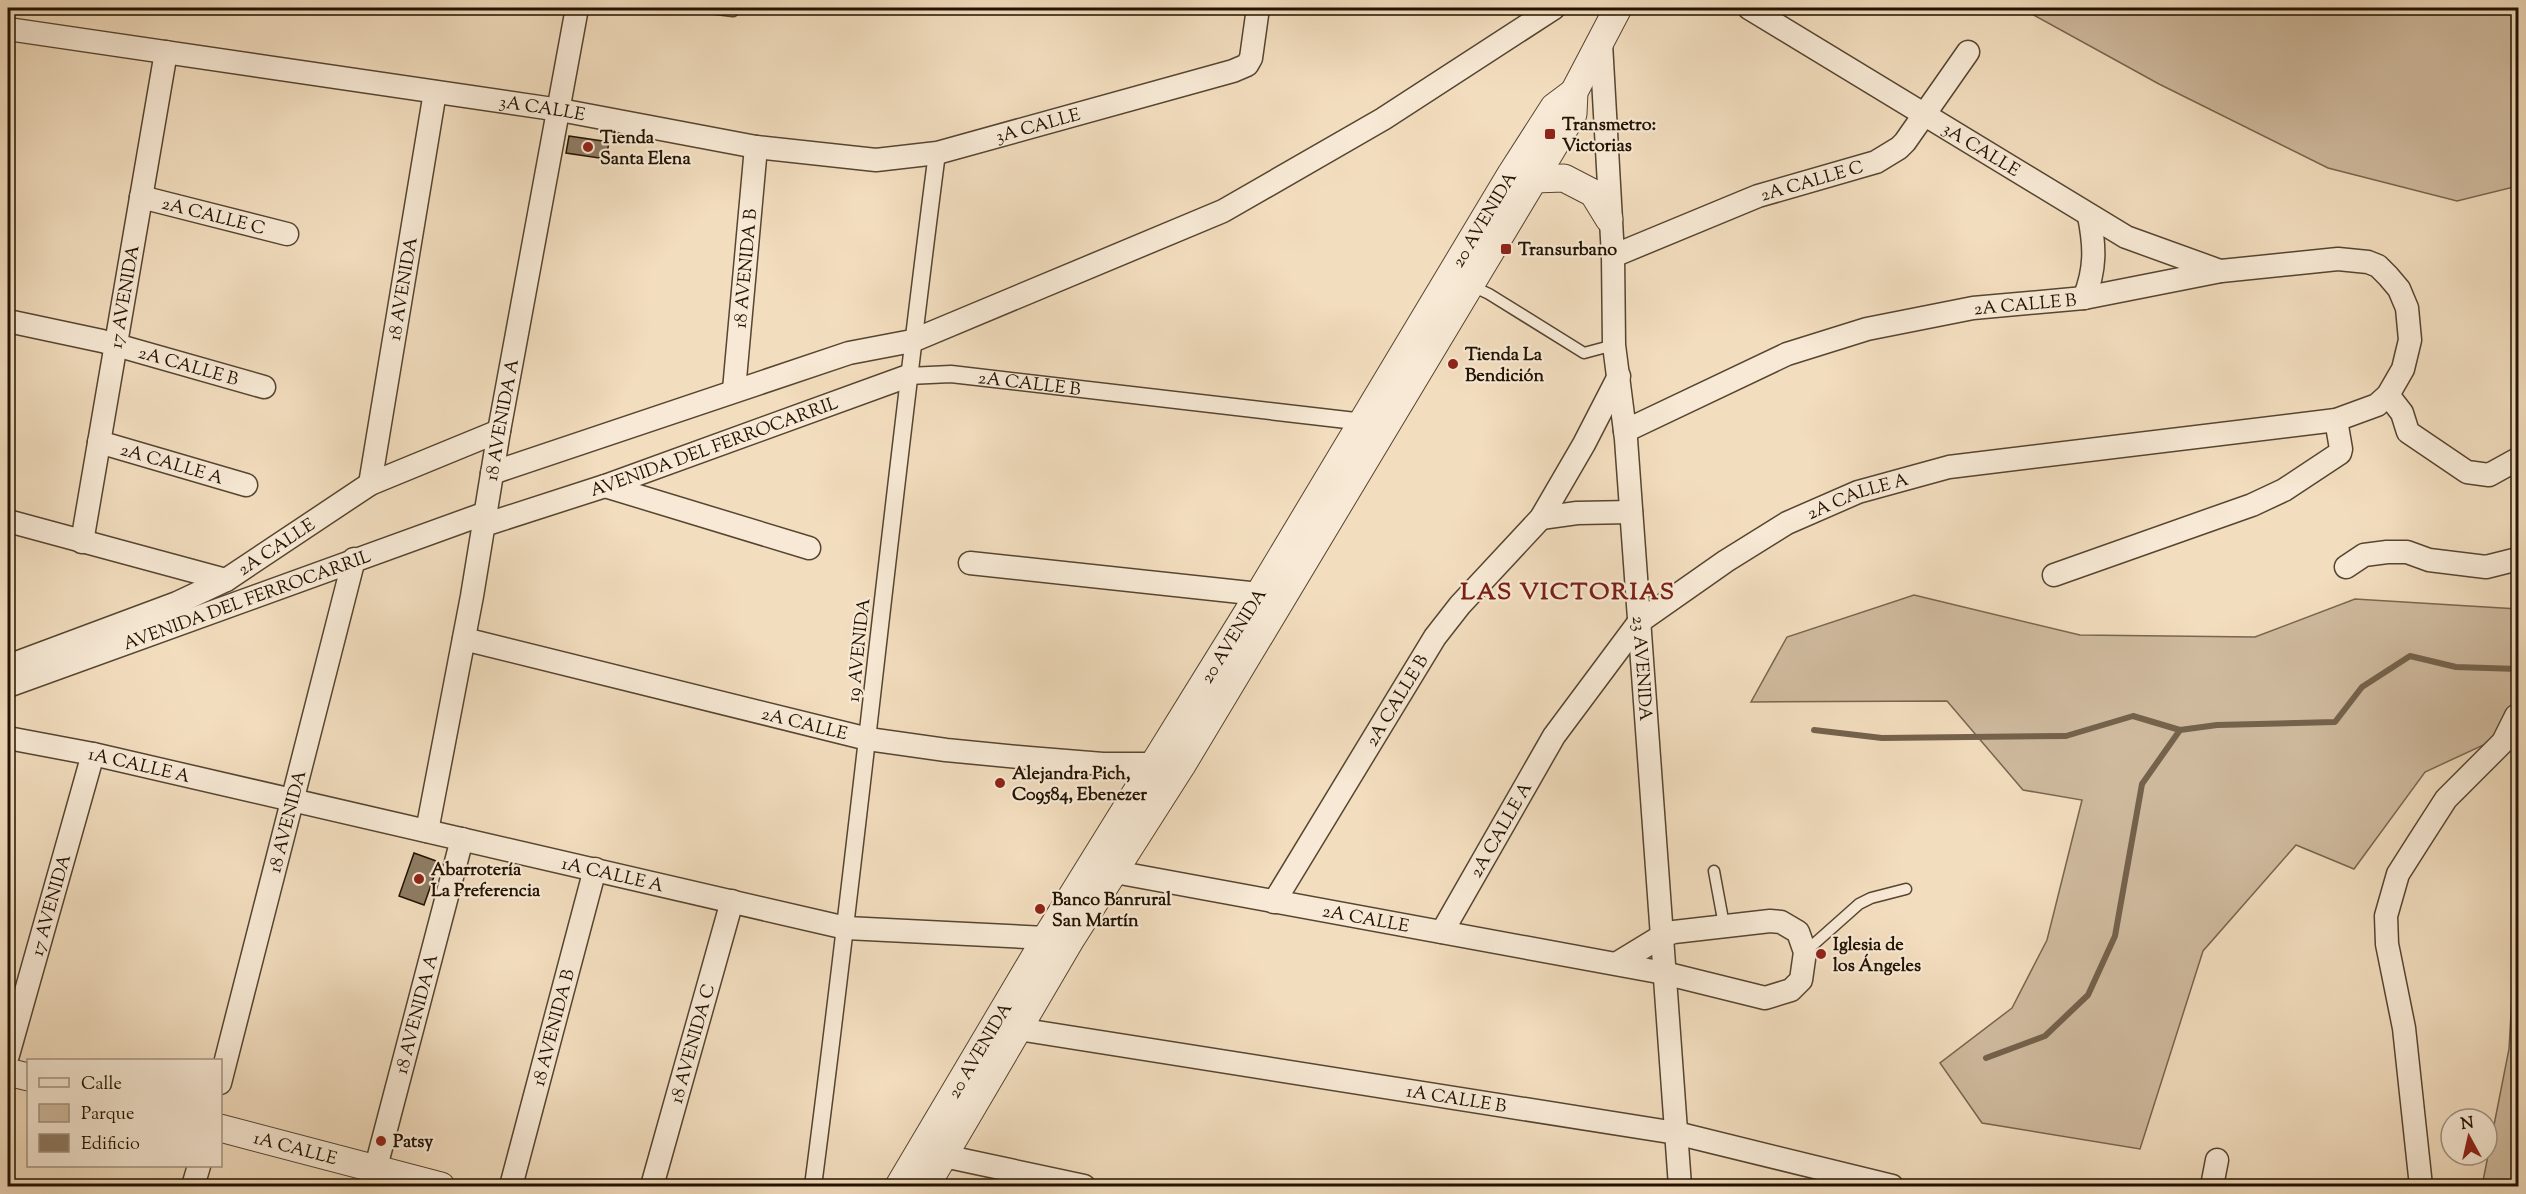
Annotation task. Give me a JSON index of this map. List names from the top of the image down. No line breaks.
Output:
{"streets":{"street":["3A CALLE","2A CALLE C","20 AVENIDA","18 AVENIDA B","18 AVENIDA","17 AVENIDA","2A CALLE B","18 AVENIDA A","AVENIDA DEL FERROCARRIL","2A CALLE A","2A CALLE","19 AVENIDA","23 AVENIDA","1A CALLE A","18 AVENIDA C","1A CALLE B","1A CALLE"]},"crossings":[["3A CALLE","2A CALLE C"],["3A CALLE","18 AVENIDA B"],["3A CALLE","18 AVENIDA"],["3A CALLE","17 AVENIDA"],["3A CALLE","2A CALLE B"],["3A CALLE","18 AVENIDA A"],["3A CALLE","19 AVENIDA"],["2A CALLE C","17 AVENIDA"],["2A CALLE C","23 AVENIDA"],["20 AVENIDA","2A CALLE B"],["20 AVENIDA","2A CALLE"],["20 AVENIDA","23 AVENIDA"],["20 AVENIDA","1A CALLE A"],["20 AVENIDA","1A CALLE B"],["18 AVENIDA B","1A CALLE A"],["18 AVENIDA","AVENIDA DEL FERROCARRIL"],["18 AVENIDA","2A CALLE"],["18 AVENIDA","1A CALLE A"],["17 AVENIDA","2A CALLE B"],["17 AVENIDA","2A CALLE A"],["17 AVENIDA","2A CALLE"],["17 AVENIDA","1A CALLE A"],["2A CALLE B","AVENIDA DEL FERROCARRIL"],["2A CALLE B","2A CALLE A"],["2A CALLE B","2A CALLE"],["2A CALLE B","19 AVENIDA"],["2A CALLE B","23 AVENIDA"],["18 AVENIDA A","AVENIDA DEL FERROCARRIL"],["18 AVENIDA A","2A CALLE"],["18 AVENIDA A","1A CALLE A"],["18 AVENIDA A","1A CALLE"],["AVENIDA DEL FERROCARRIL","2A CALLE"],["AVENIDA DEL FERROCARRIL","19 AVENIDA"],["2A CALLE A","2A CALLE"],["2A CALLE A","23 AVENIDA"],["2A CALLE","19 AVENIDA"],["2A CALLE","23 AVENIDA"],["19 AVENIDA","1A CALLE A"],["23 AVENIDA","1A CALLE B"],["1A CALLE A","18 AVENIDA C"]],"districts":["LAS VICTORIAS"],"places":{"transit":["Transmetro: Victorias","Transurbano"],"other":["Tienda Santa Elena","Tienda La Bendición","Alejandra Pich, C09584, Ebenezer","Abarrotería La Preferencia","Banco Banrural San Martín","Iglesia de los Ángeles","Patsy"]},"legend":["Calle","Parque","Edificio"],"north":"top"}
